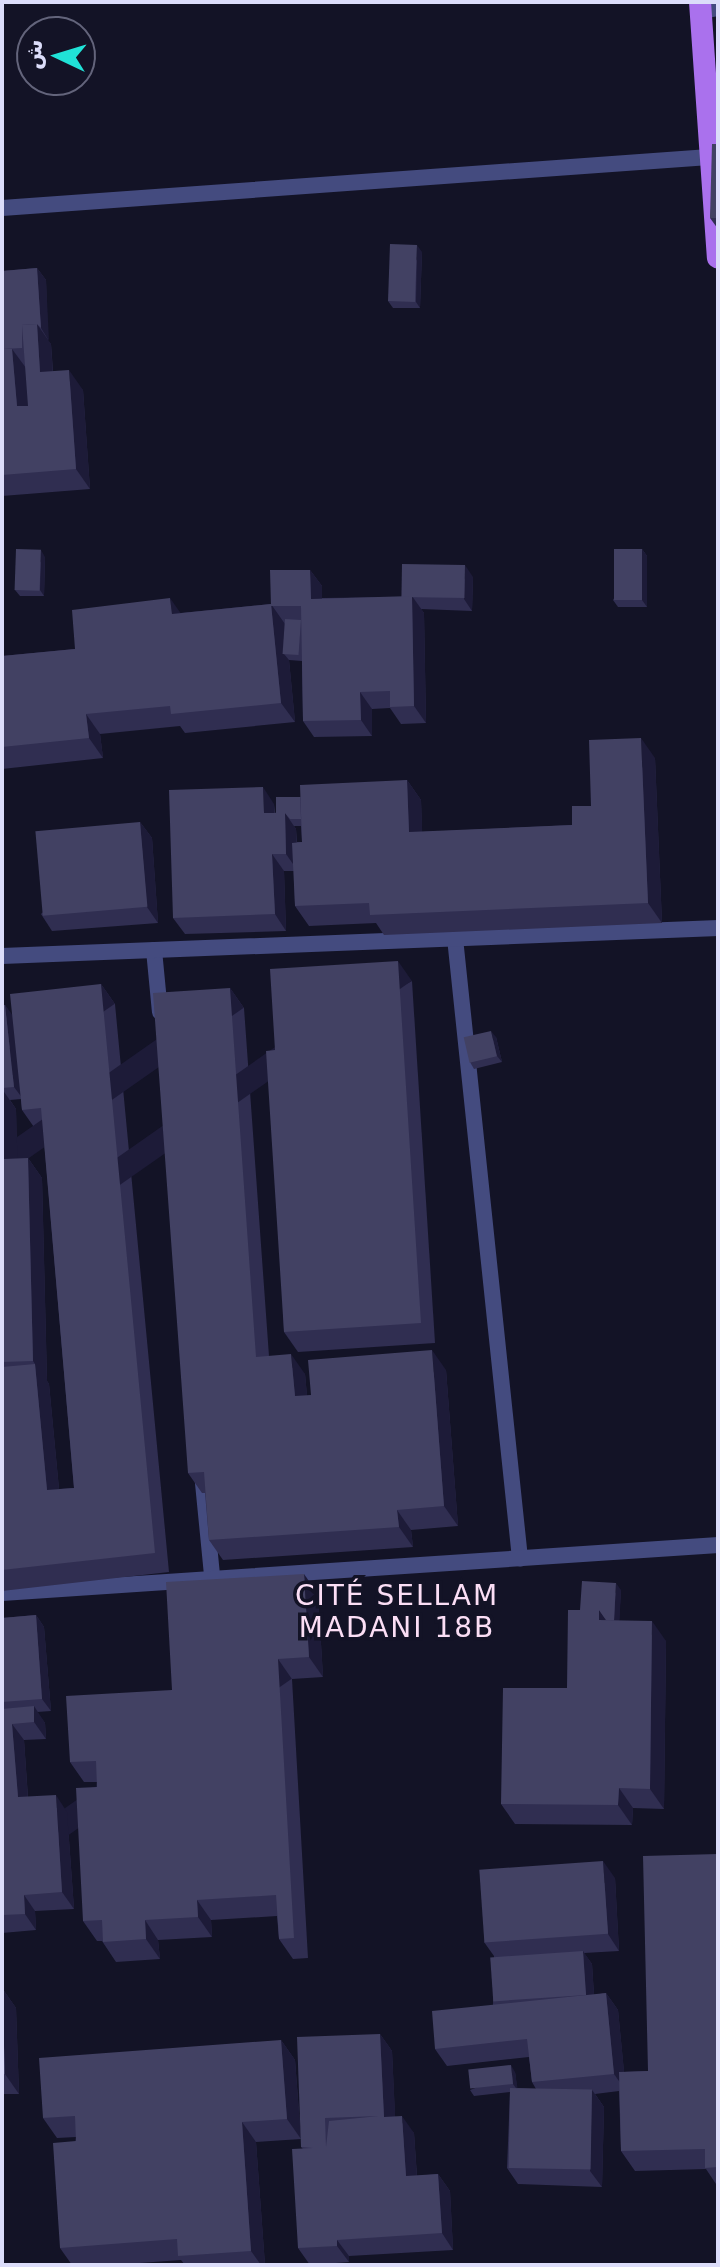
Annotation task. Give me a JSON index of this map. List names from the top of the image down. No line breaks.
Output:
{"districts":["CITÉ SELLAM MADANI 18B"],"north":"left"}
